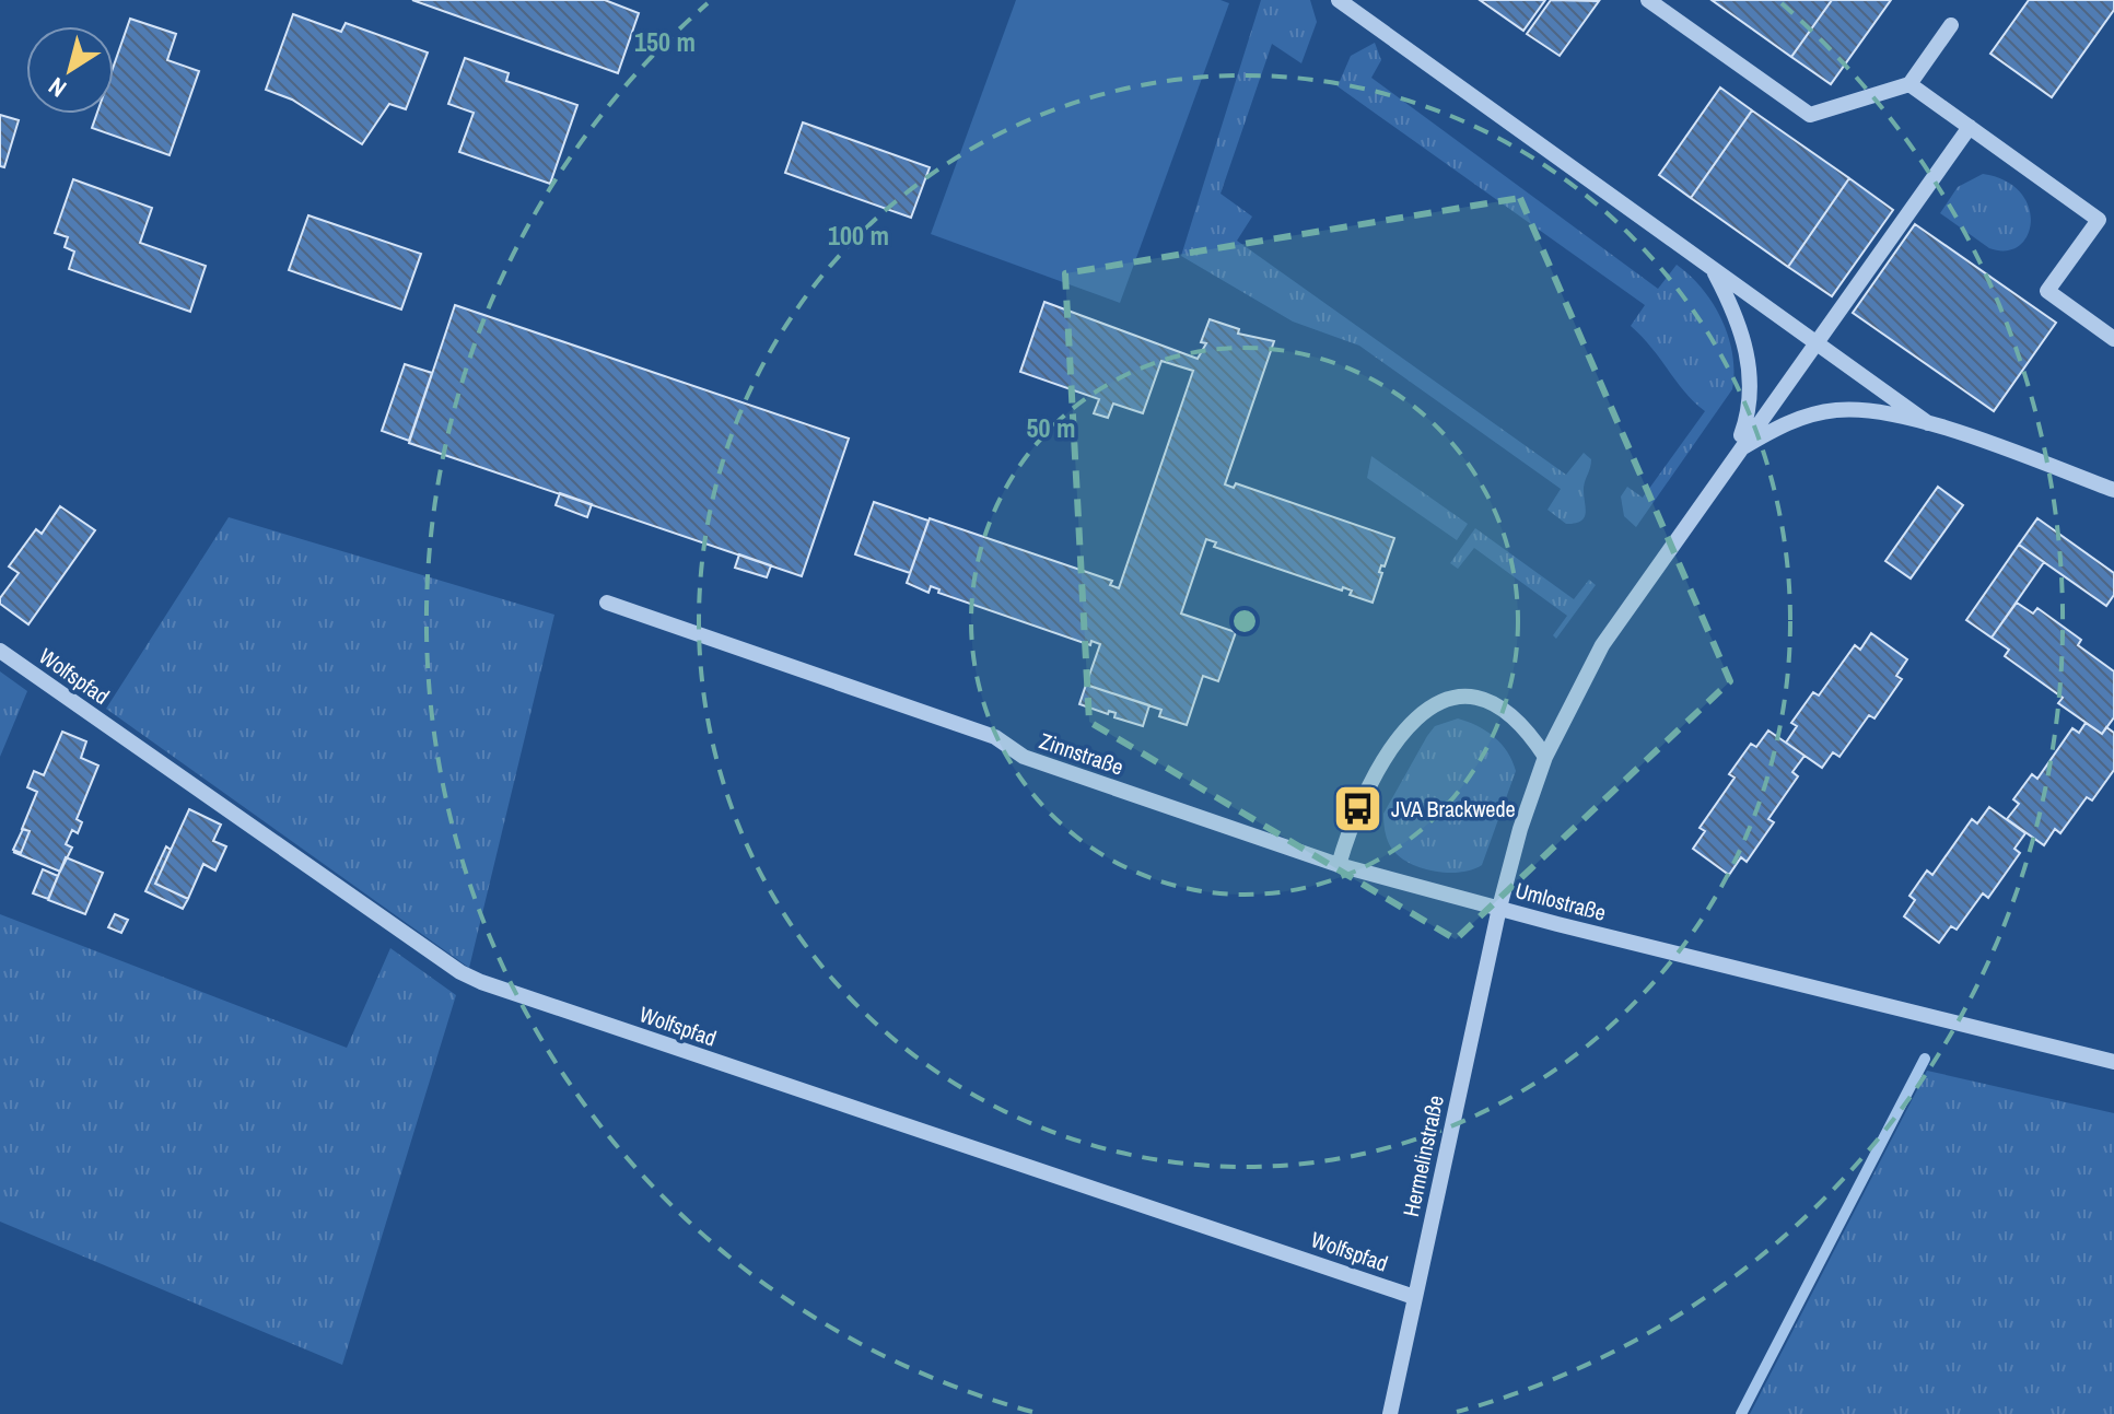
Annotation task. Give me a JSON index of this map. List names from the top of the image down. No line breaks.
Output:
{"streets":{"street":["Wolfspfad","Zinnstraße","Umlostraße","Hermelinstraße"]},"crossings":[["Wolfspfad","Hermelinstraße"],["Zinnstraße","Umlostraße"],["Zinnstraße","Hermelinstraße"],["Umlostraße","Hermelinstraße"]],"places":{"bus stop":["JVA Brackwede"]},"north":"bottom left","rings":["150 m","100 m","50 m"]}
